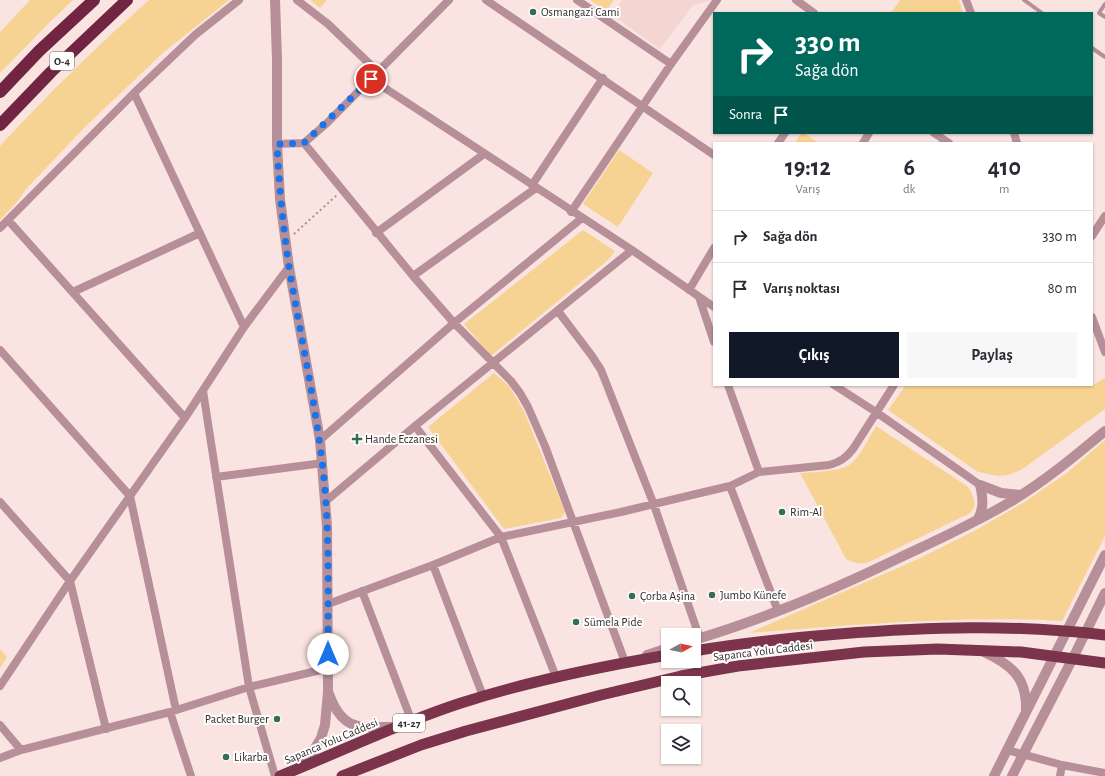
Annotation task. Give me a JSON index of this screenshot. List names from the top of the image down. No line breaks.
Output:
{"streets":{"highway":["O-4","Sapanca Yolu Caddesi","41-27"]},"places":{"other":["Osmangazi Cami","Rim-Al","Jumbo Künefe","Çorba Aşina","Sümela Pide","Packet Burger","Likarba"],"health":["Hande Eczanesi"]},"north":"right","page":{"turn":["330 m","Sağa dön"],"then":"Sonra","eta":["19:12","Varış","6","dk","410","m"],"list":[{"name":"Sağa dön","value":"330 m"},{"name":"Varış noktası","value":"80 m"}],"buttons":["Çıkış","Paylaş"]}}
